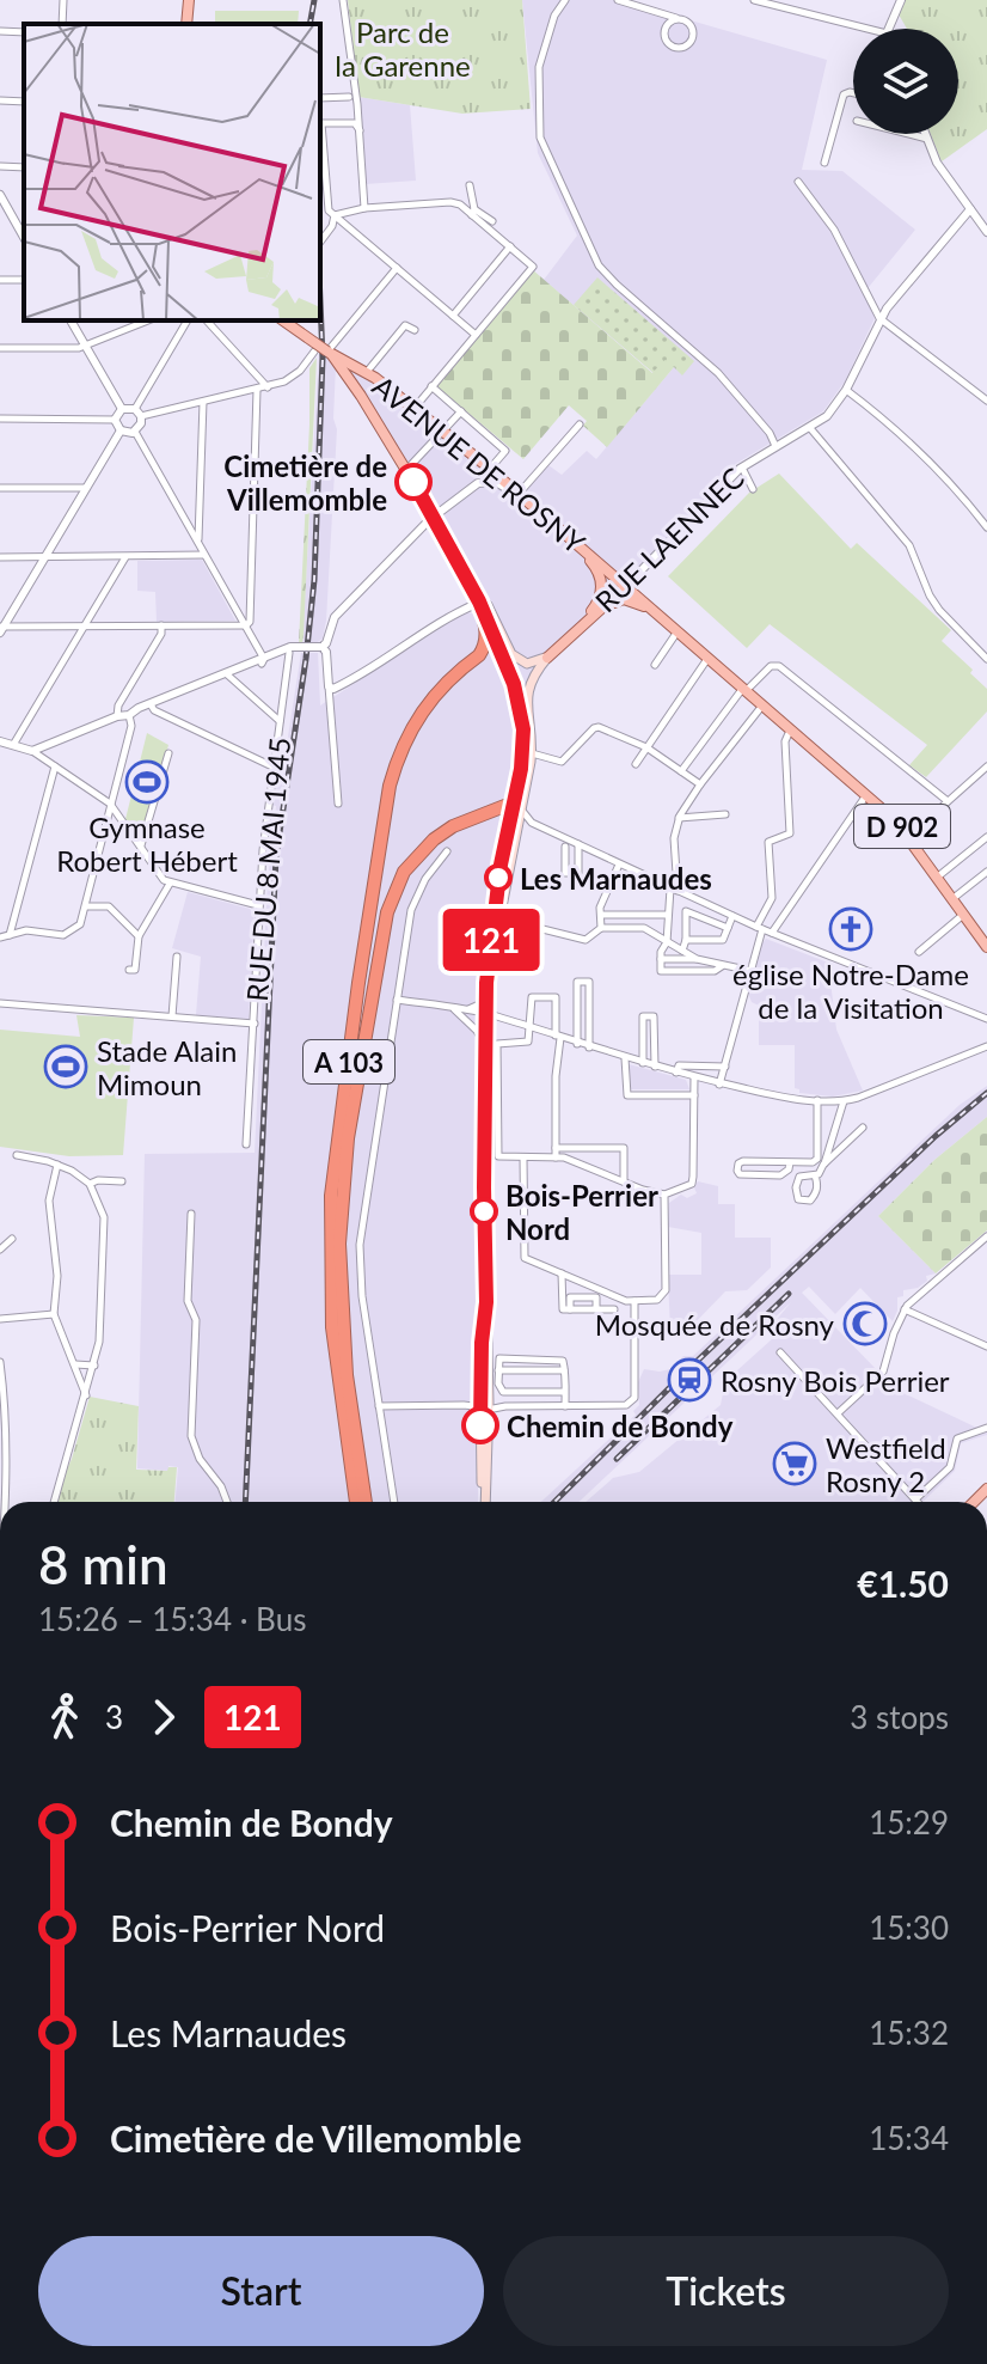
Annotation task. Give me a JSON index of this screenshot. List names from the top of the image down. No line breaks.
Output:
{"streets":{"highway":["A 103"],"main road":["AVENUE DE ROSNY","RUE LAENNEC","D 902"],"street":["RUE DU 8 MAI 1945"]},"crossings":[["AVENUE DE ROSNY","RUE LAENNEC"],["AVENUE DE ROSNY","D 902"],["RUE LAENNEC","D 902"]],"parks":["Parc de la Garenne"],"places":{"other":["Cimetière de Villemomble","Les Marnaudes","Bois-Perrier Nord","Chemin de Bondy"],"sports":["Gymnase Robert Hébert","Stade Alain Mimoun"],"church":["église Notre-Dame de la Visitation"],"mosque":["Mosquée de Rosny"],"station":["Rosny Bois Perrier"],"supermarket":["Westfield Rosny 2"]},"lines":["bus line 121"],"page":{"on_map":"121","heading":["8 min","15:26 – 15:34 · Bus","€1.50"],"legs":["3","121","3 stops"],"list":[{"name":"Chemin de Bondy","value":"15:29"},{"name":"Bois-Perrier Nord","value":"15:30"},{"name":"Les Marnaudes","value":"15:32"},{"name":"Cimetière de Villemomble","value":"15:34"}],"buttons":["Start","Tickets"]}}
